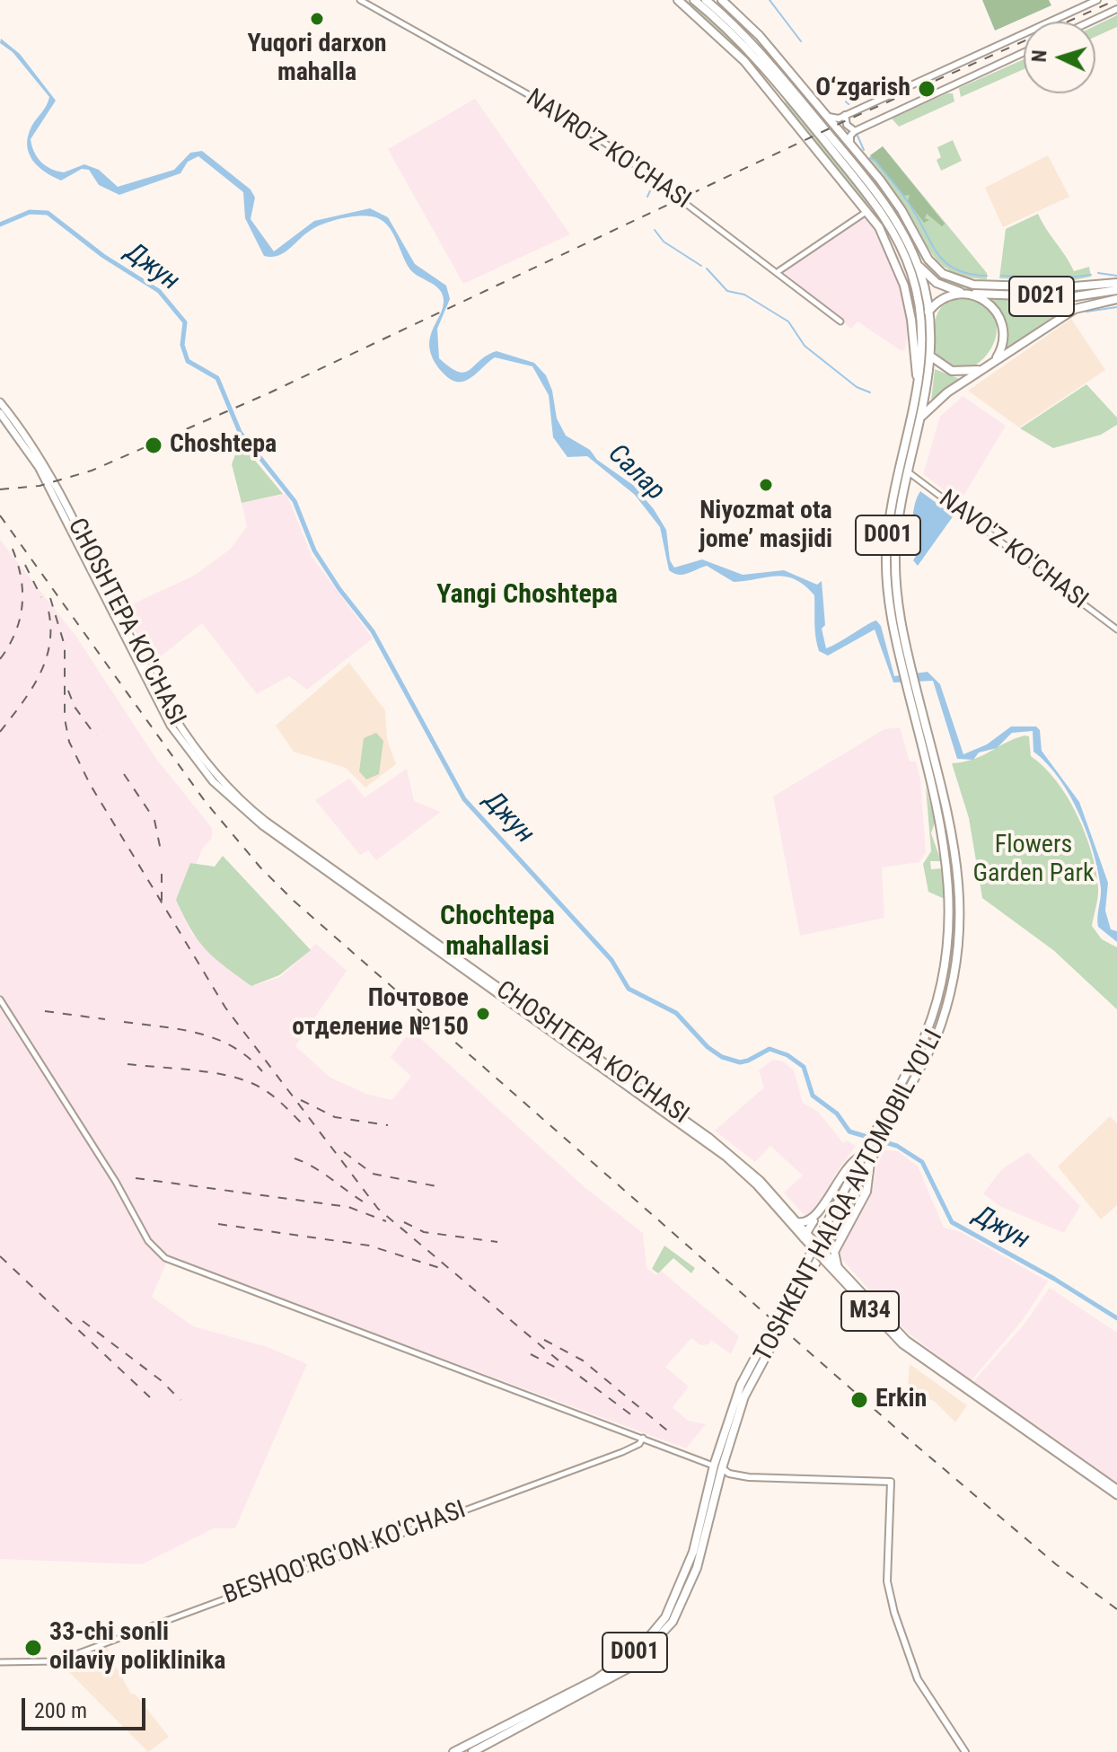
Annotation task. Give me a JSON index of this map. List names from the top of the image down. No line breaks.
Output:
{"streets":{"highway":["D021","D001","TOSHKENT HALQA AVTOMOBIL YO'LI"],"main road":["CHOSHTEPA KO'CHASI","M34"],"street":["NAVRO'Z KO'CHASI","NAVO'Z KO'CHASI","BESHQO'RG'ON KO'CHASI"]},"crossings":[["D021","D001"],["D021","TOSHKENT HALQA AVTOMOBIL YO'LI"],["D001","TOSHKENT HALQA AVTOMOBIL YO'LI"],["NAVO'Z KO'CHASI","TOSHKENT HALQA AVTOMOBIL YO'LI"]],"districts":["Yangi Choshtepa","Chochtepa mahallasi"],"water":["Джун","Салар"],"parks":["Flowers Garden Park"],"places":["Yuqori darxon mahalla","O‘zgarish","Choshtepa","Niyozmat ota jome’ masjidi","Почтовое отделение №150","Erkin","33-chi sonli oilaviy poliklinika"],"scale_bar":"200 m","north":"left"}
